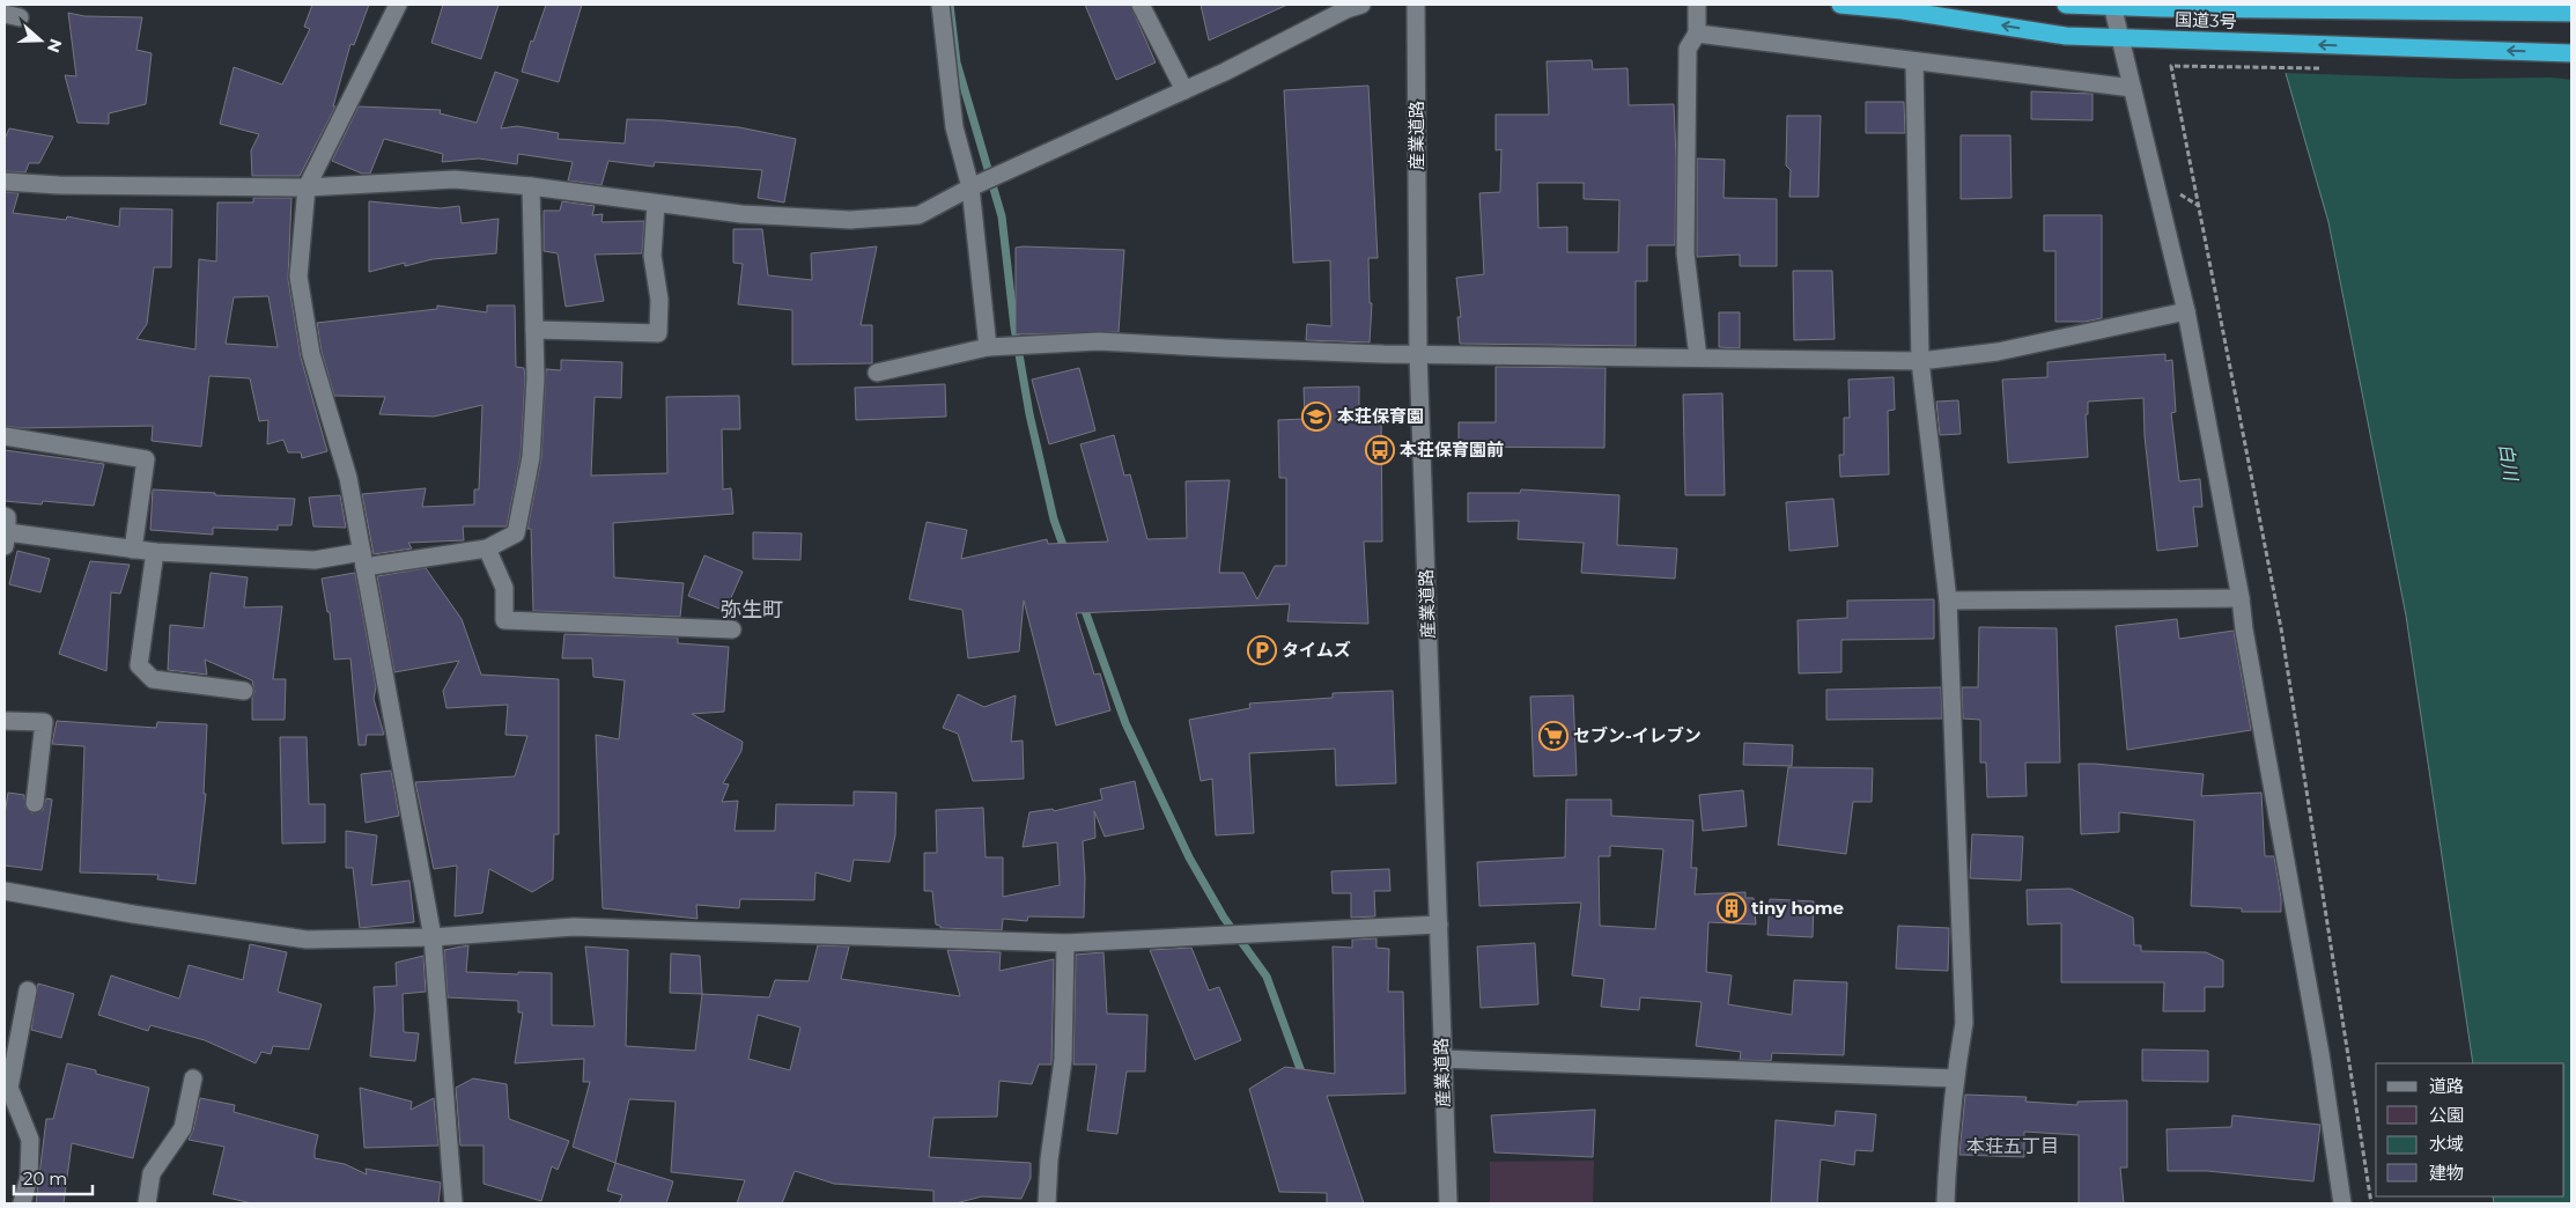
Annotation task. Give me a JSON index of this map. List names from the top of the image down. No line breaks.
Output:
{"streets":{"highway":["国道3号"],"street":["産業道路"]},"districts":["弥生町","本荘五丁目"],"water":["白川"],"places":{"school or university":["本荘保育園"],"bus stop":["本荘保育園前"],"parking":["タイムズ"],"supermarket":["セブン-イレブン"],"building":["tiny home"]},"legend":["道路","公園","水域","建物"],"scale_bar":"20 m","north":"right"}
